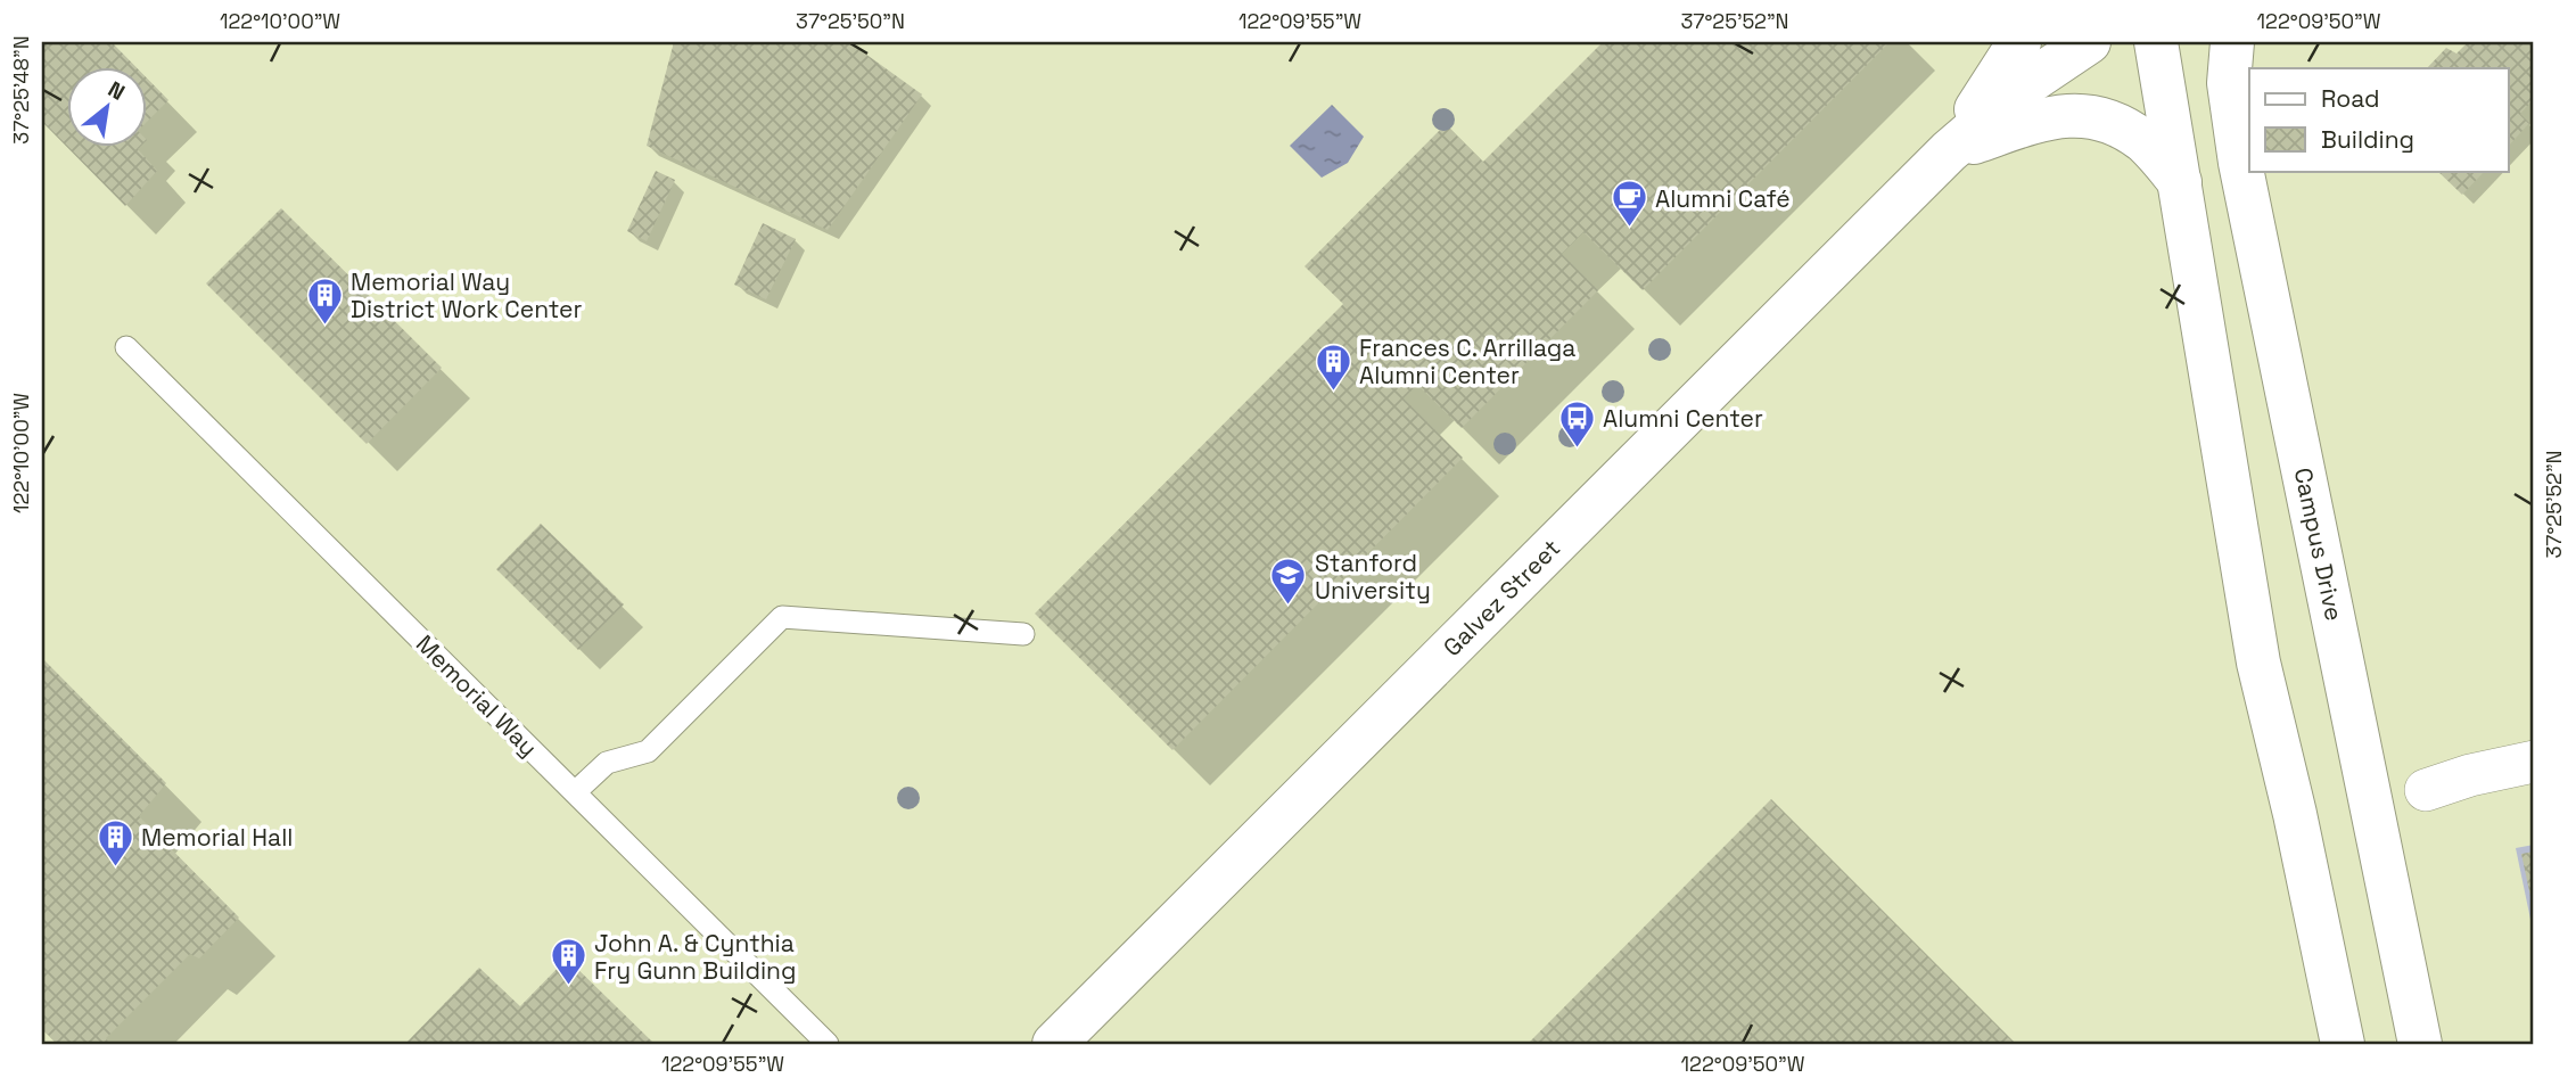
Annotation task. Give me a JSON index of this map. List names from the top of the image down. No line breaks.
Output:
{"streets":{"street":["Campus Drive","Galvez Street"],"lane":["Memorial Way"]},"places":{"cafe":["Alumni Café"],"building":["Memorial Way District Work Center","Frances C. Arrillaga Alumni Center","Memorial Hall","John A. & Cynthia Fry Gunn Building"],"bus stop":["Alumni Center"],"school or university":["Stanford University"]},"legend":["Road","Building"],"north":"top right","coordinates":["122°10'00\"W","37°25'50\"N","122°09'55\"W","37°25'52\"N","122°09'50\"W","37°25'48\"N"]}
